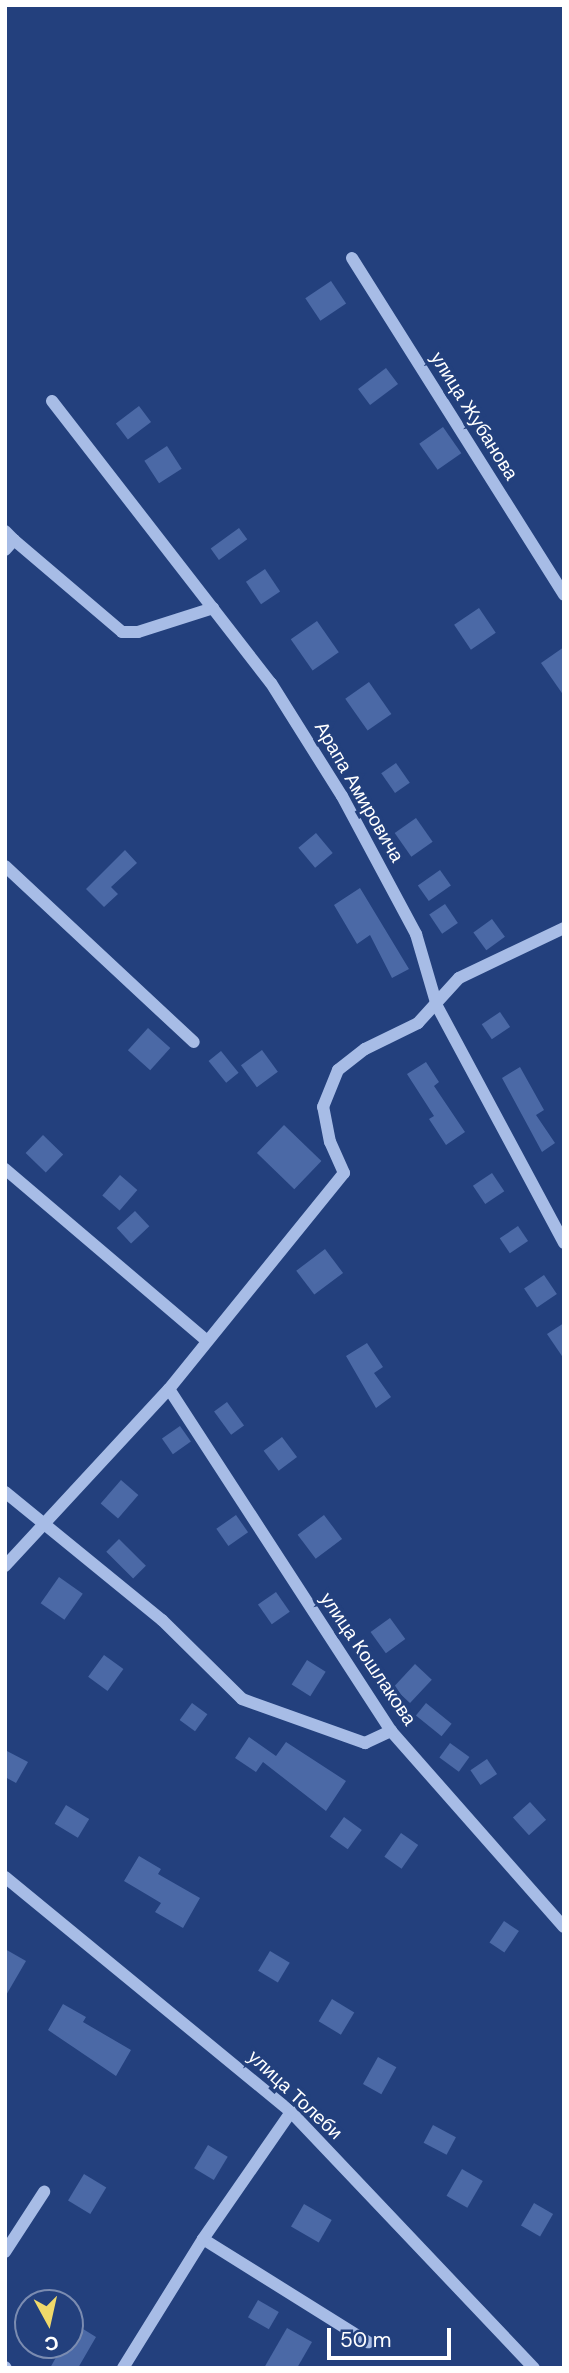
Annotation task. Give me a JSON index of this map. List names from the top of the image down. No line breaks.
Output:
{"streets":{"street":["улица Жубанова","Арапа Амировича","улица Кошлакова","улица Толеби"]},"scale_bar":"50 m","north":"bottom"}
